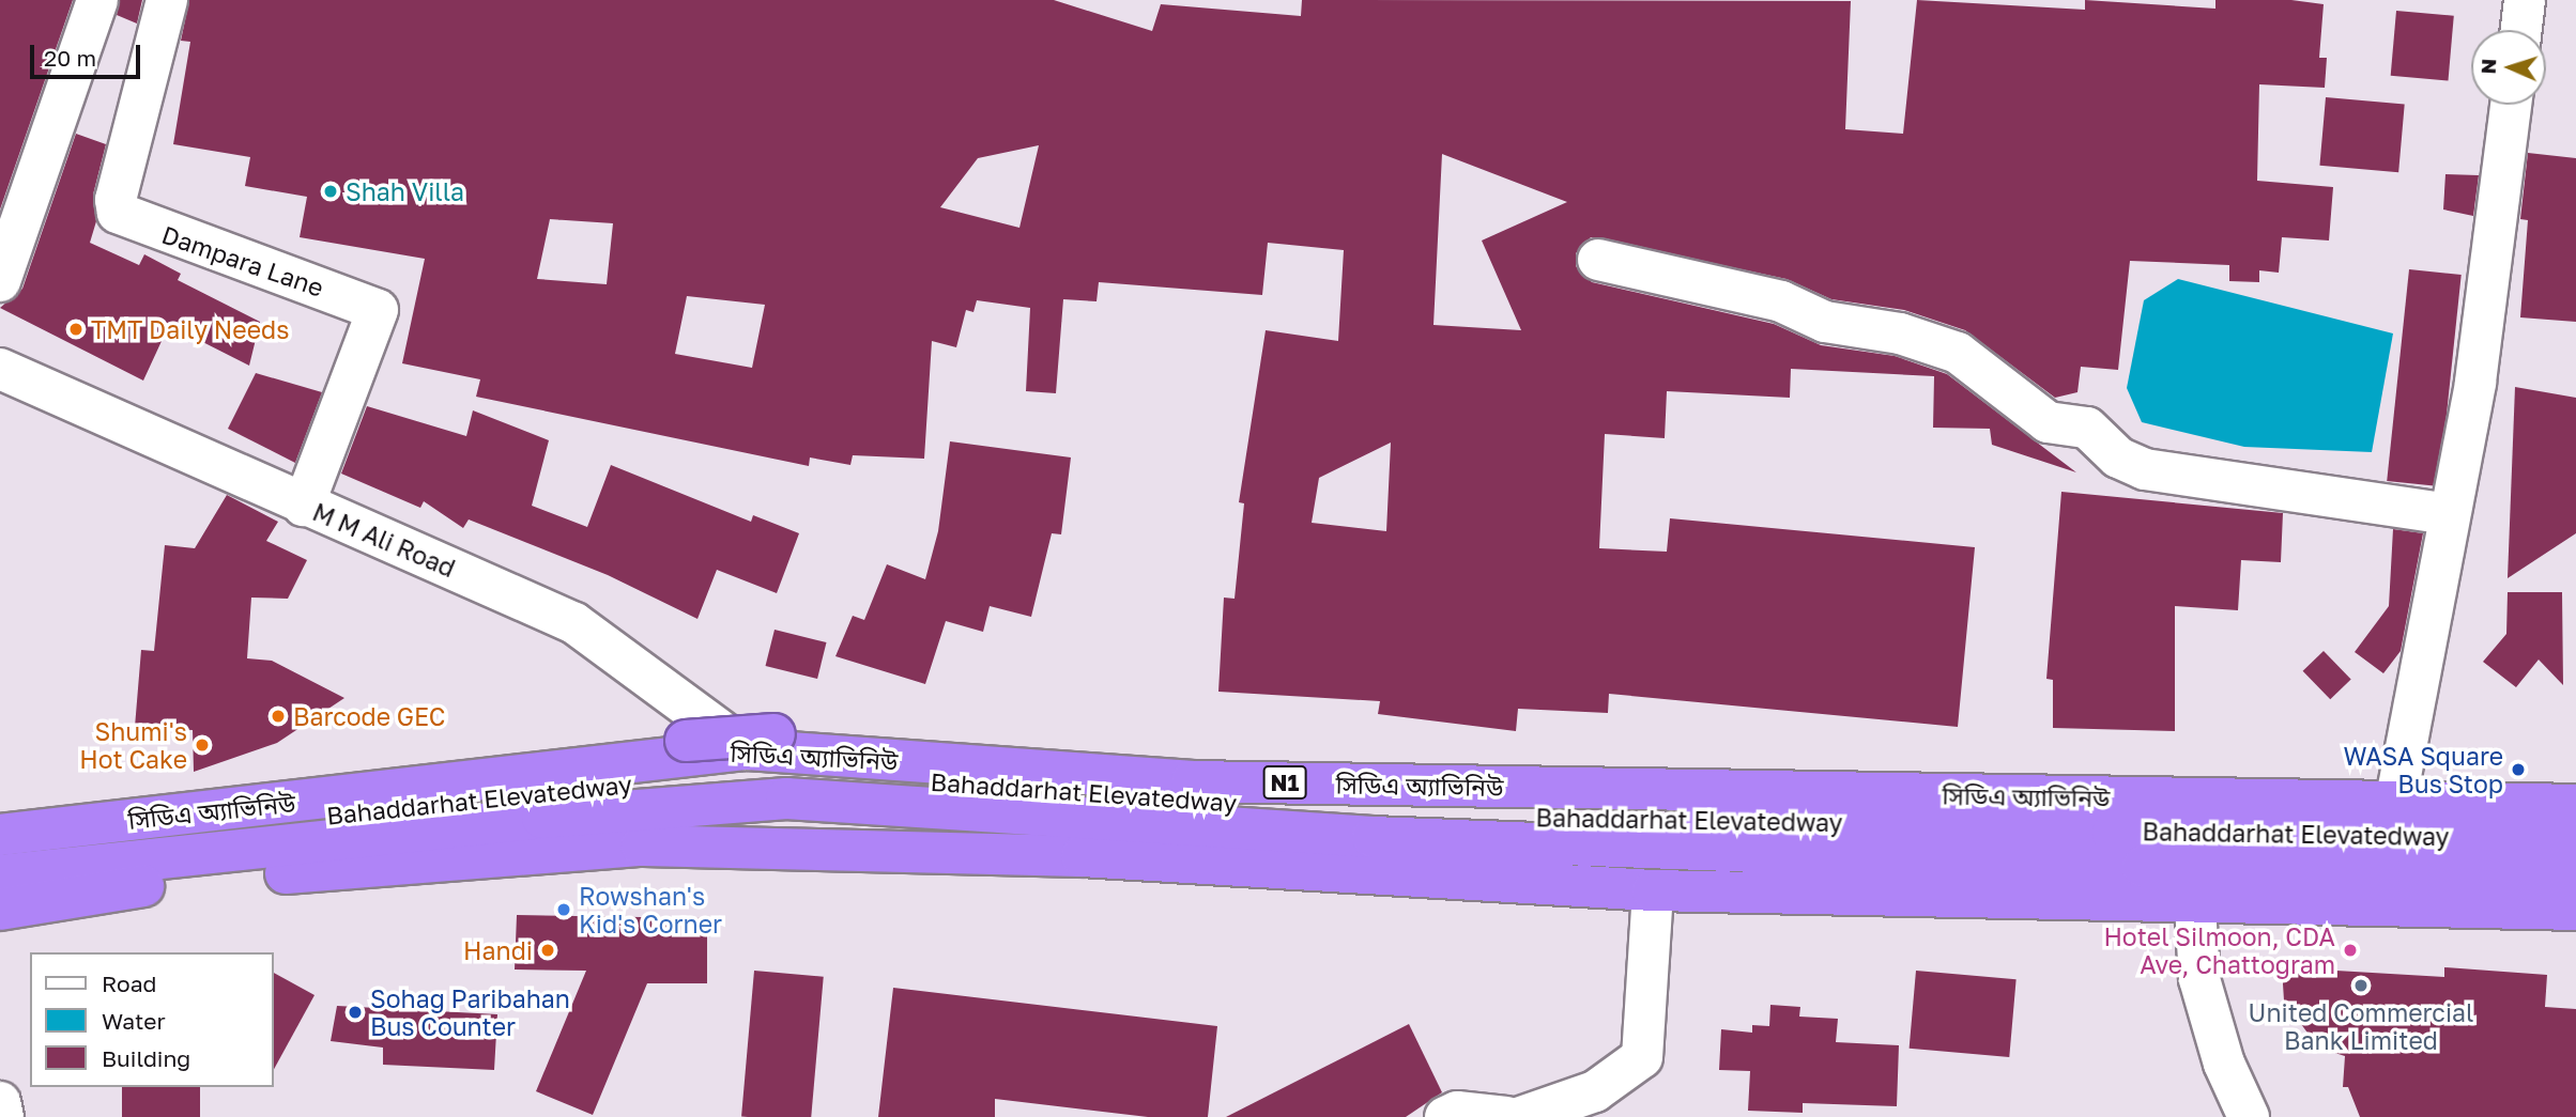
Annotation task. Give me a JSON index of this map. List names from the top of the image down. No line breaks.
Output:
{"streets":{"highway":["সিডিএ অ্যাভিনিউ","Bahaddarhat Elevatedway"],"street":["Dampara Lane","M M Ali Road"]},"crossings":[["Dampara Lane","M M Ali Road"],["M M Ali Road","সিডিএ অ্যাভিনিউ"]],"places":["Shah Villa","TMT Daily Needs","Barcode GEC","Shumi's Hot Cake","WASA Square Bus Stop","Rowshan's Kid's Corner","Handi","Hotel Silmoon, CDA Ave, Chattogram","United Commercial Bank Limited","Sohag Paribahan Bus Counter"],"legend":["Road","Water","Building"],"scale_bar":"20 m","north":"left"}
